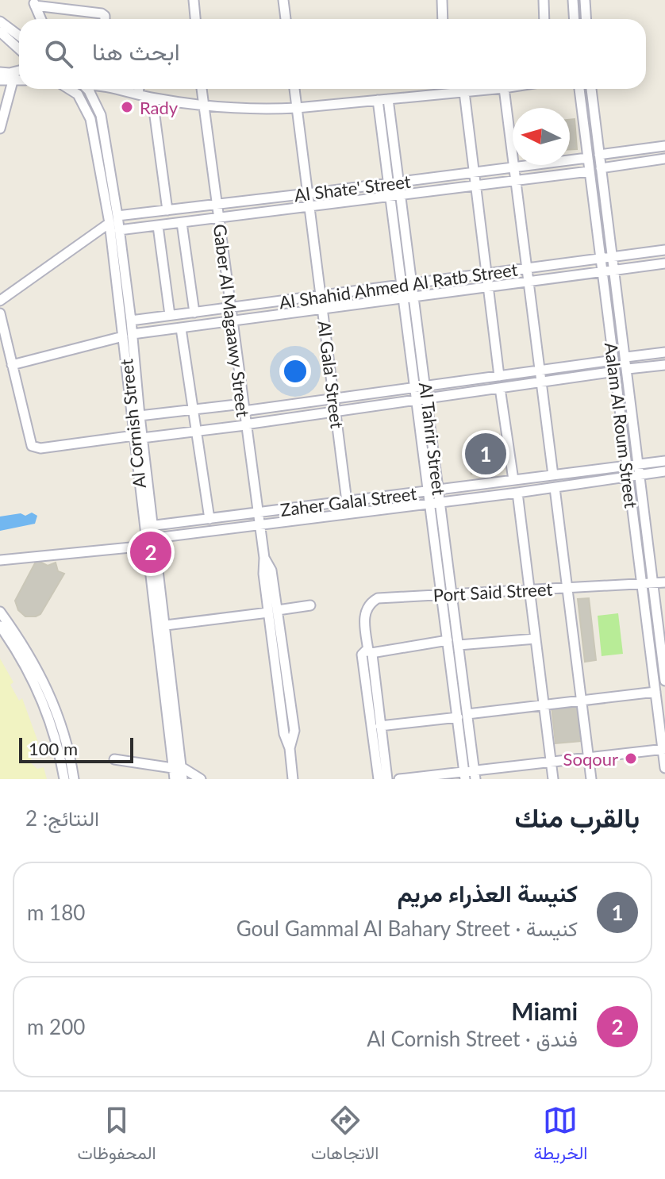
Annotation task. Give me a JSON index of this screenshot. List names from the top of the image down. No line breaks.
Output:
{"streets":{"street":["Al Shate' Street","Al Shahid Ahmed Al Ratb Street","Gaber Al Magaawy Street","Al Gala' Street","Al Cornish Street","Aalam Al Roum Street","Al Tahrir Street","Zaher Galal Street","Port Said Street"]},"crossings":[["Al Shate' Street","Gaber Al Magaawy Street"],["Al Shate' Street","Al Gala' Street"],["Al Shate' Street","Al Cornish Street"],["Al Shate' Street","Aalam Al Roum Street"],["Al Shate' Street","Al Tahrir Street"],["Al Shahid Ahmed Al Ratb Street","Gaber Al Magaawy Street"],["Al Shahid Ahmed Al Ratb Street","Al Gala' Street"],["Al Shahid Ahmed Al Ratb Street","Al Cornish Street"],["Al Shahid Ahmed Al Ratb Street","Aalam Al Roum Street"],["Al Shahid Ahmed Al Ratb Street","Al Tahrir Street"],["Gaber Al Magaawy Street","Zaher Galal Street"],["Al Gala' Street","Zaher Galal Street"],["Al Cornish Street","Zaher Galal Street"],["Aalam Al Roum Street","Zaher Galal Street"],["Aalam Al Roum Street","Port Said Street"],["Al Tahrir Street","Zaher Galal Street"],["Al Tahrir Street","Port Said Street"]],"places":["Rady","Soqour"],"scale_bar":"100 m","north":"left","page":{"search":"ابحث هنا","pins":["1","2"],"scale":"100 m","heading":["بالقرب منك","النتائج: 2"],"list":[{"mark":"1","name":"كنيسة العذراء مريم","note":"كنيسة · Goul Gammal Al Bahary Street","value":"180 m"},{"mark":"2","name":"Miami","note":"فندق · Al Cornish Street","value":"200 m"}],"nav":["الخريطة","الاتجاهات","المحفوظات"]}}
